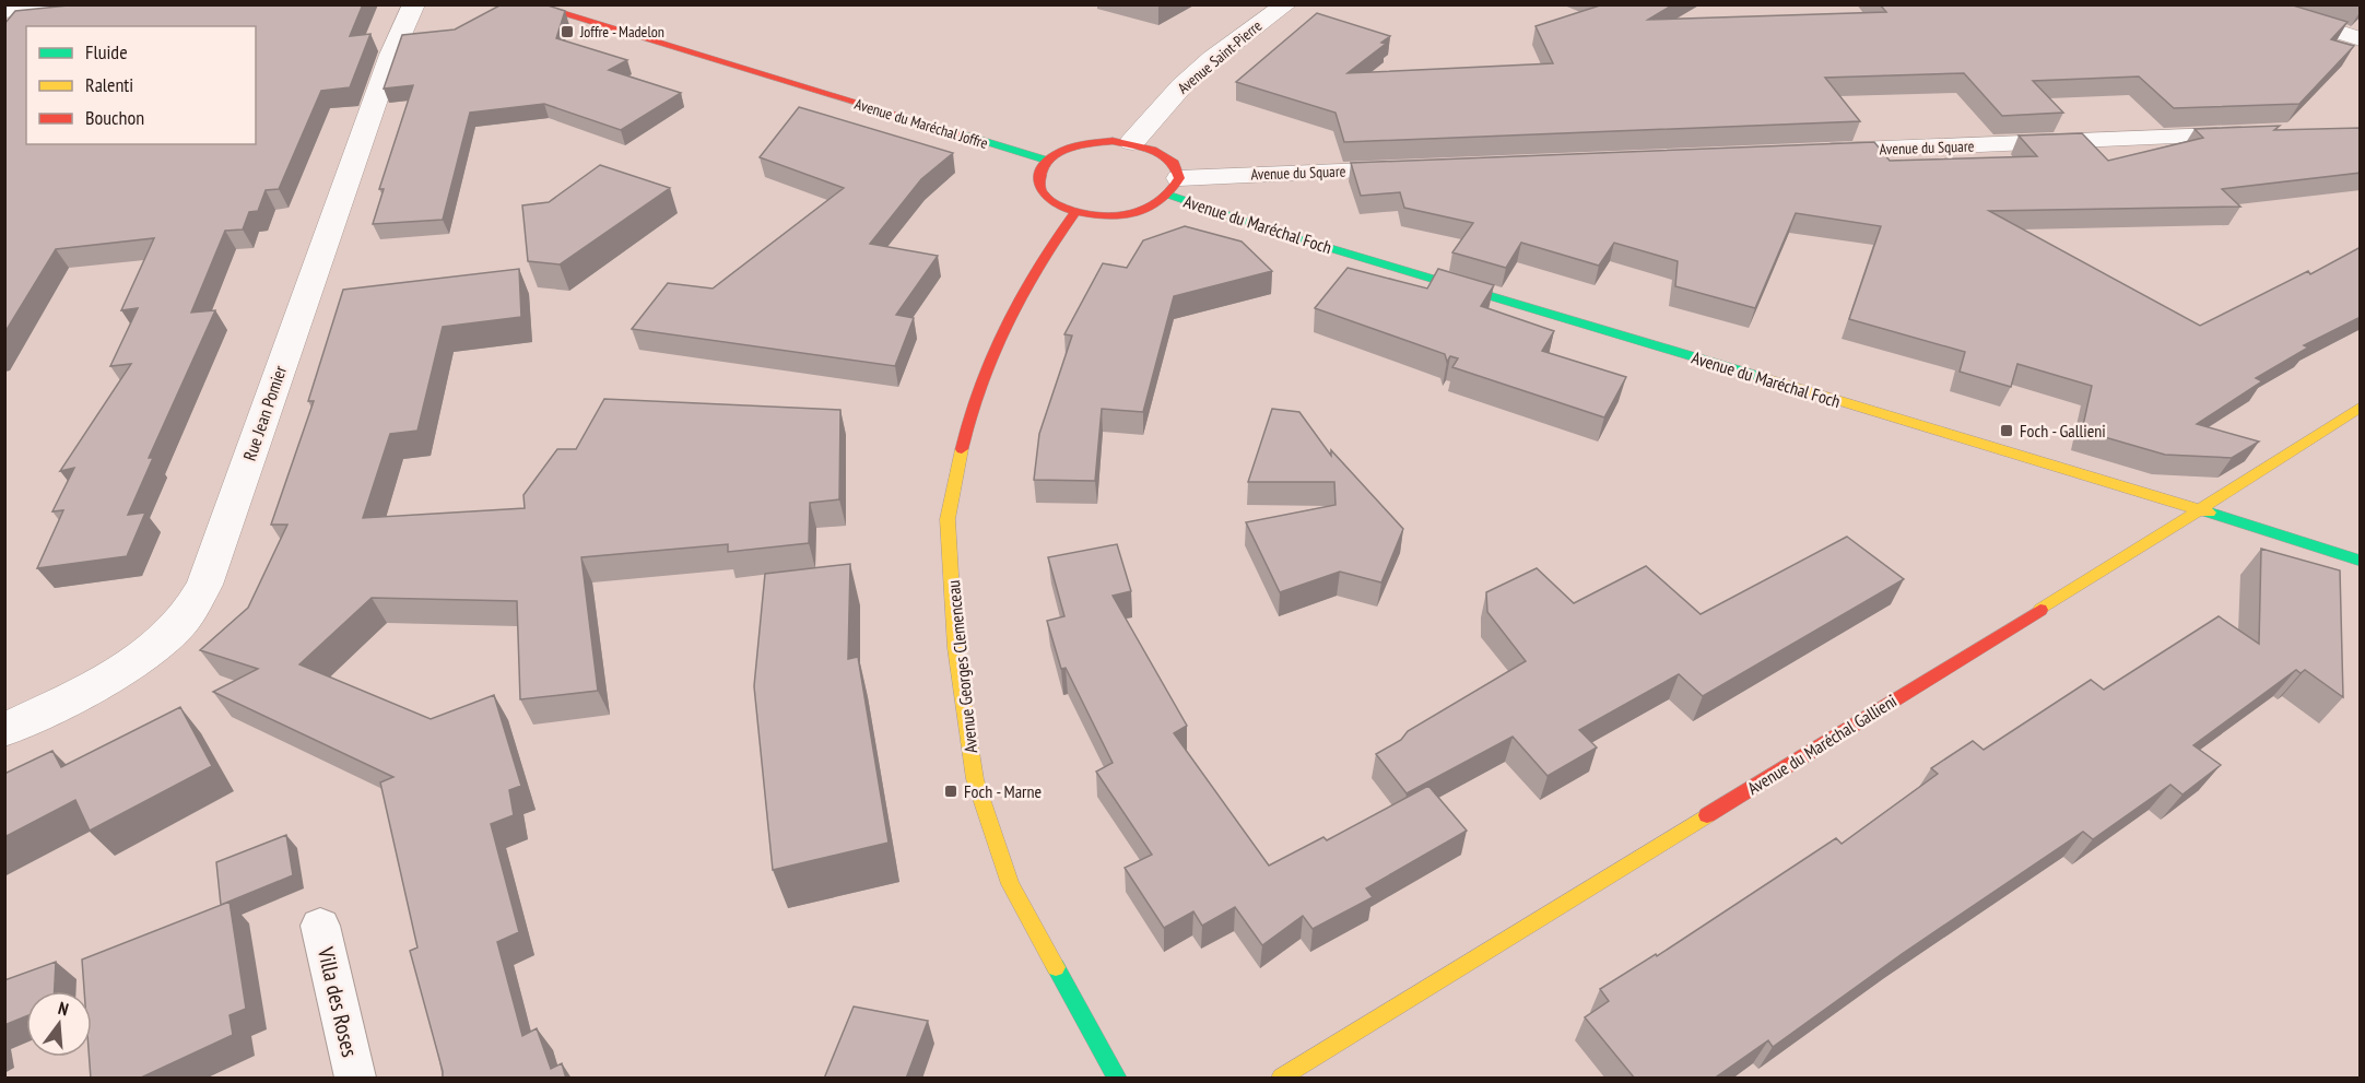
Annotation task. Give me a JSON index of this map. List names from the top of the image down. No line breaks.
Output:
{"streets":{"street":["Avenue Saint-Pierre","Avenue du Maréchal Joffre","Avenue du Square","Avenue du Maréchal Foch","Rue Jean Pomier","Avenue Georges Clemenceau","Avenue du Maréchal Gallieni"],"lane":["Villa des Roses"]},"crossings":[["Avenue du Square","Avenue du Maréchal Foch"],["Avenue du Maréchal Foch","Avenue du Maréchal Gallieni"]],"places":{"transit":["Joffre - Madelon","Foch - Gallieni","Foch - Marne"]},"legend":["Fluide","Ralenti","Bouchon"],"north":"top"}
